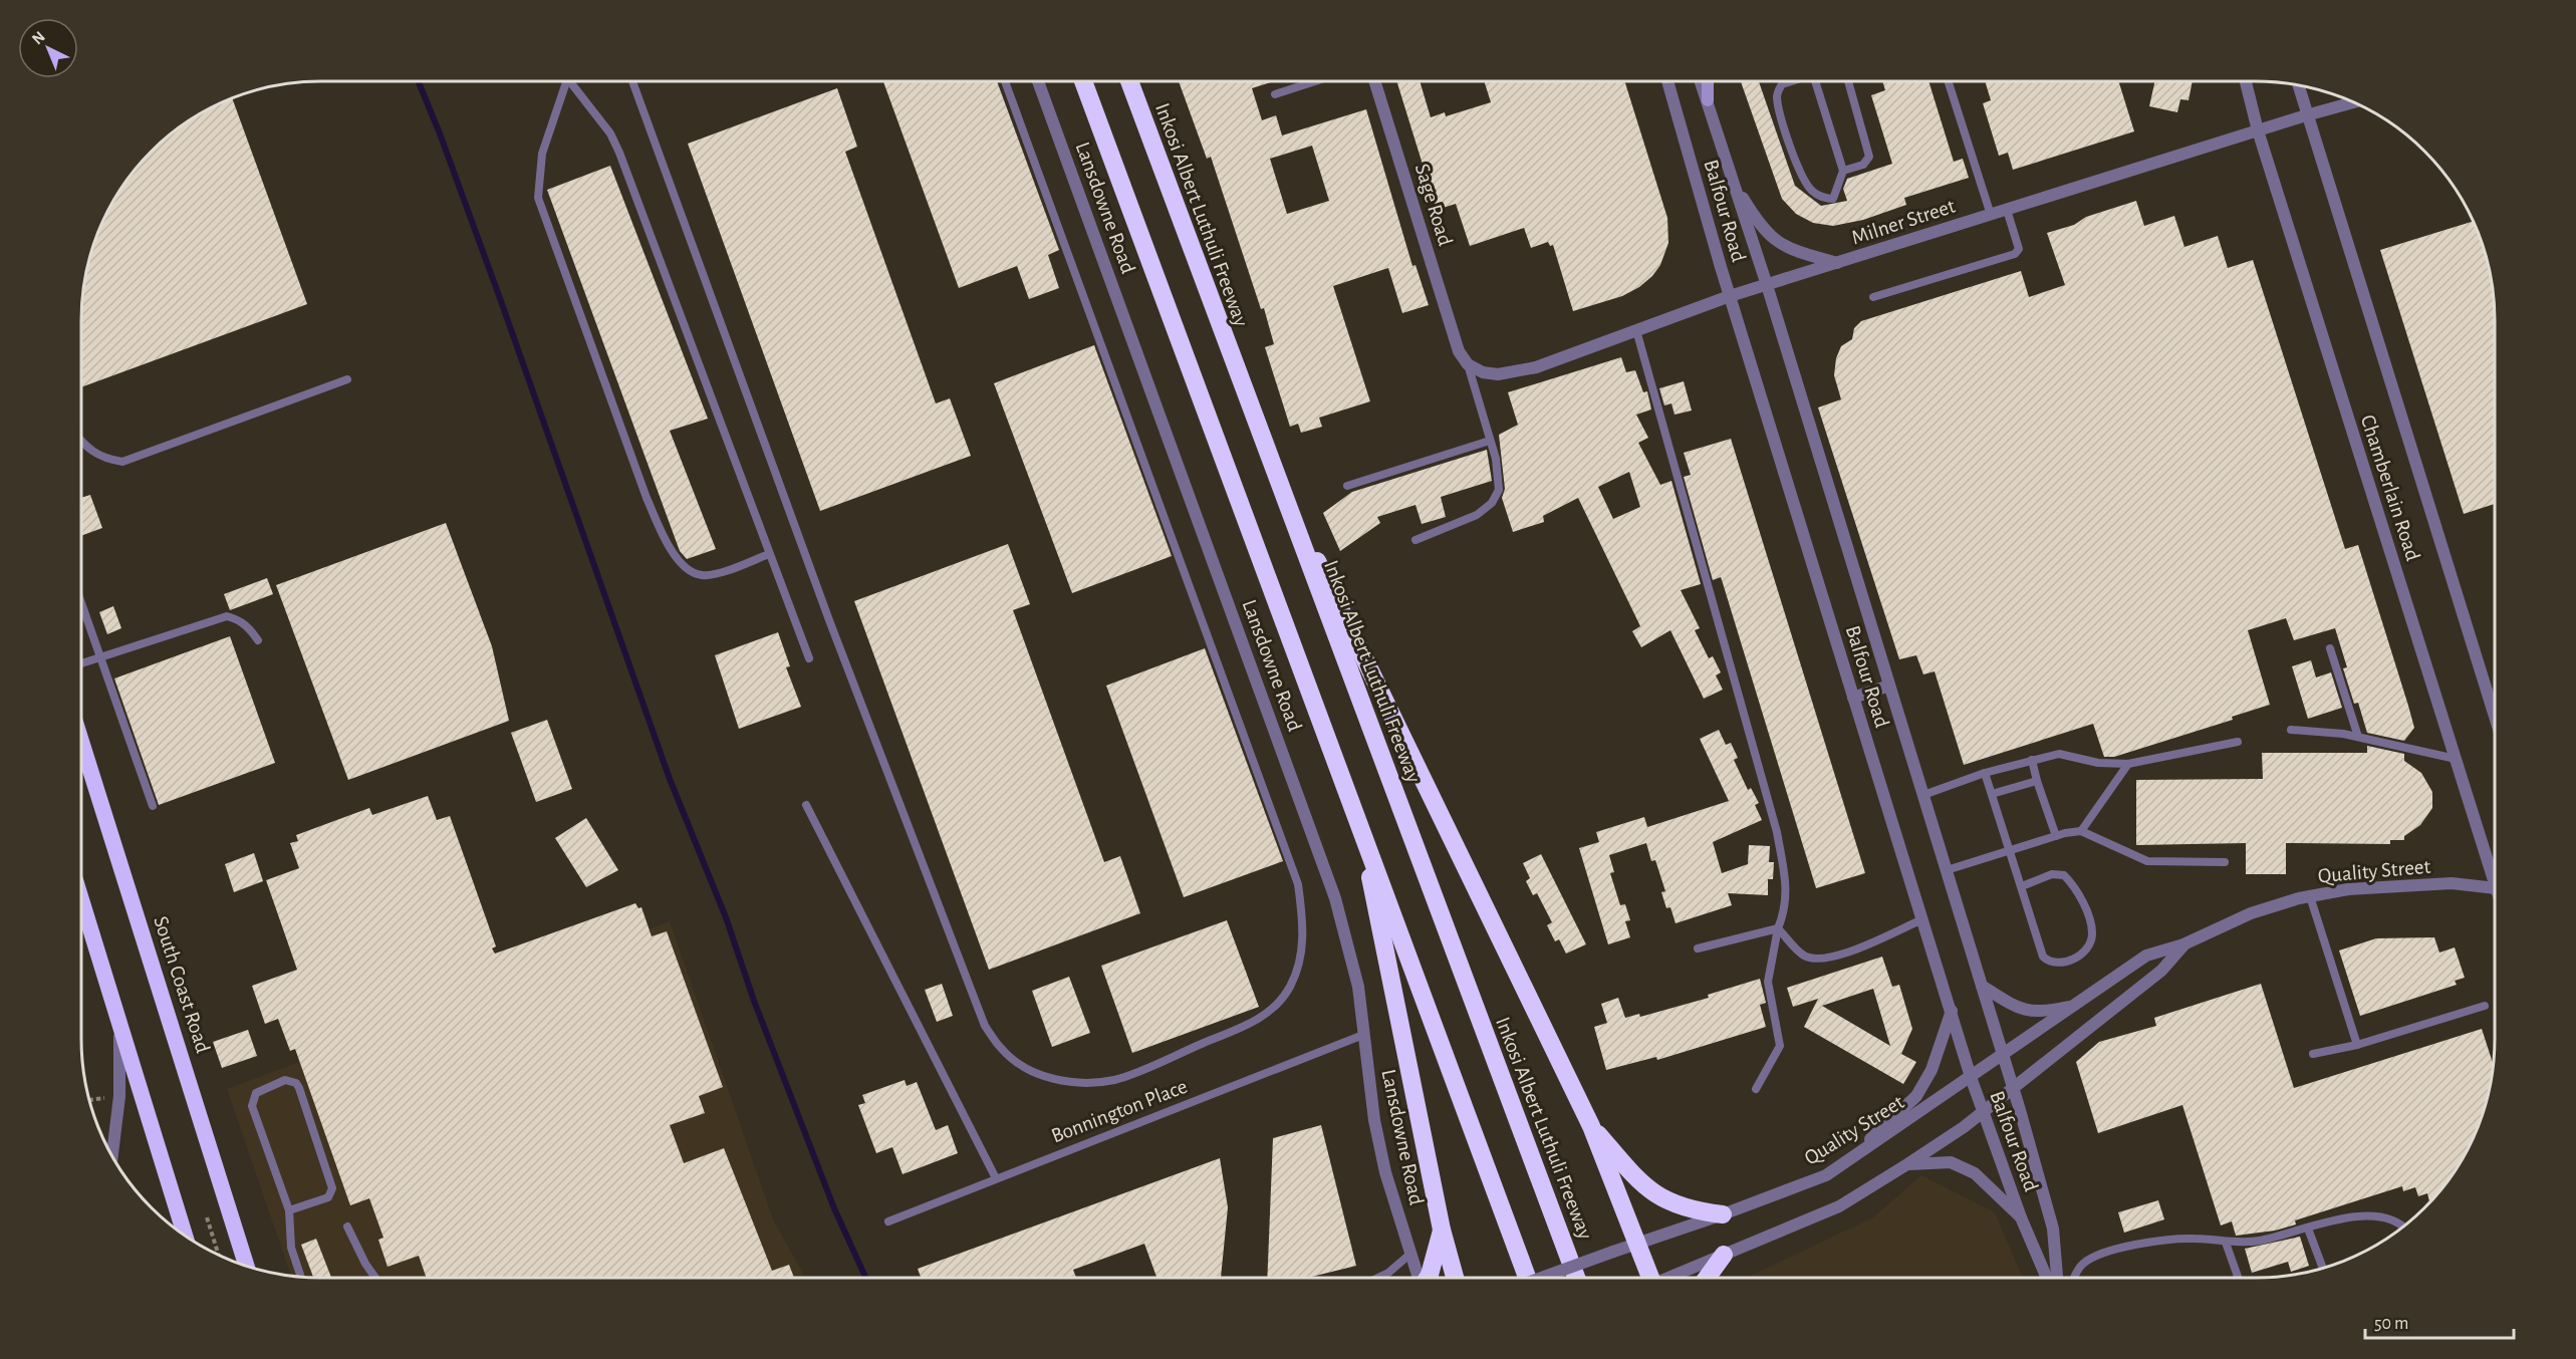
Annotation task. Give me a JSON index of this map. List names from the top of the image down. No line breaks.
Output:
{"streets":{"highway":["Inkosi Albert Luthuli Freeway","South Coast Road"],"street":["Sage Road","Lansdowne Road","Balfour Road","Milner Street","Chamberlain Road","Quality Street"],"lane":["Bonnington Place"]},"crossings":[["Sage Road","Milner Street"],["Lansdowne Road","Bonnington Place"],["Balfour Road","Milner Street"],["Balfour Road","Quality Street"],["Milner Street","Chamberlain Road"]],"scale_bar":"50 m","north":"top left"}
